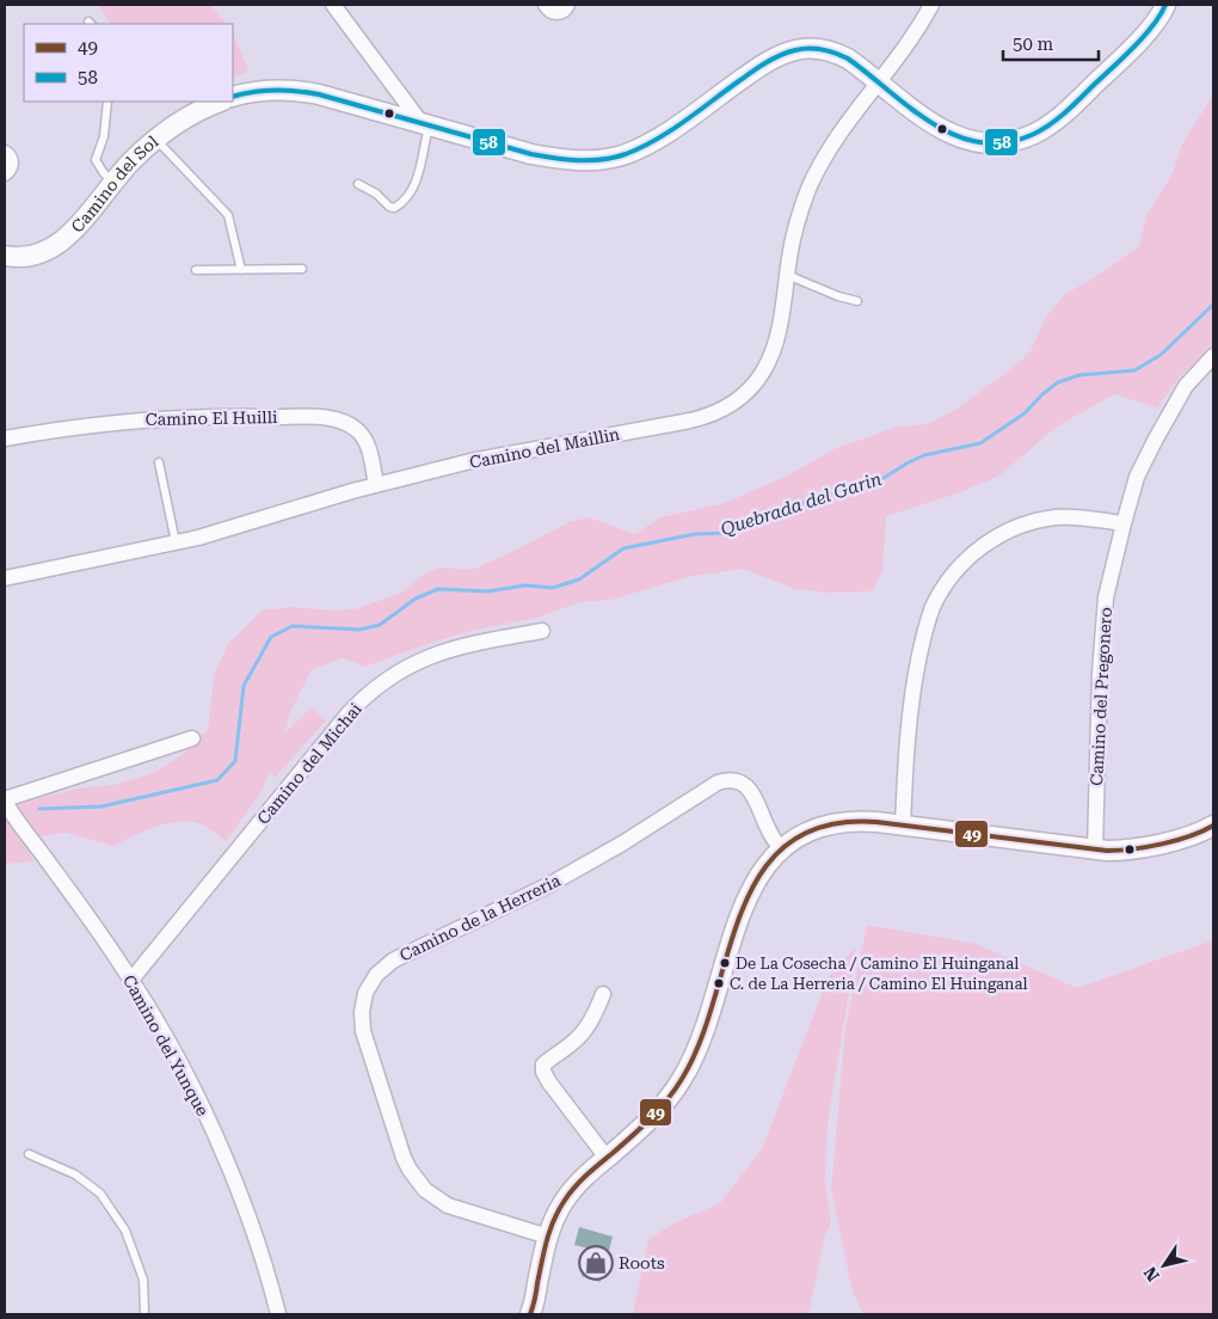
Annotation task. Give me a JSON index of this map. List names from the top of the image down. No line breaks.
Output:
{"streets":{"street":["Camino del Sol","Camino El Huilli","Camino del Maillin","Camino del Pregonero","Camino del Michai","Camino de la Herreria","Camino del Yunque"]},"crossings":[["Camino El Huilli","Camino del Maillin"],["Camino del Michai","Camino del Yunque"]],"water":["Quebrada del Garin"],"places":{"other":["De La Cosecha / Camino El Huinganal","C. de La Herreria / Camino El Huinganal"],"shop":["Roots"]},"lines":["transit line 58","transit line 49"],"legend":["49","58"],"scale_bar":"50 m","north":"bottom left"}
